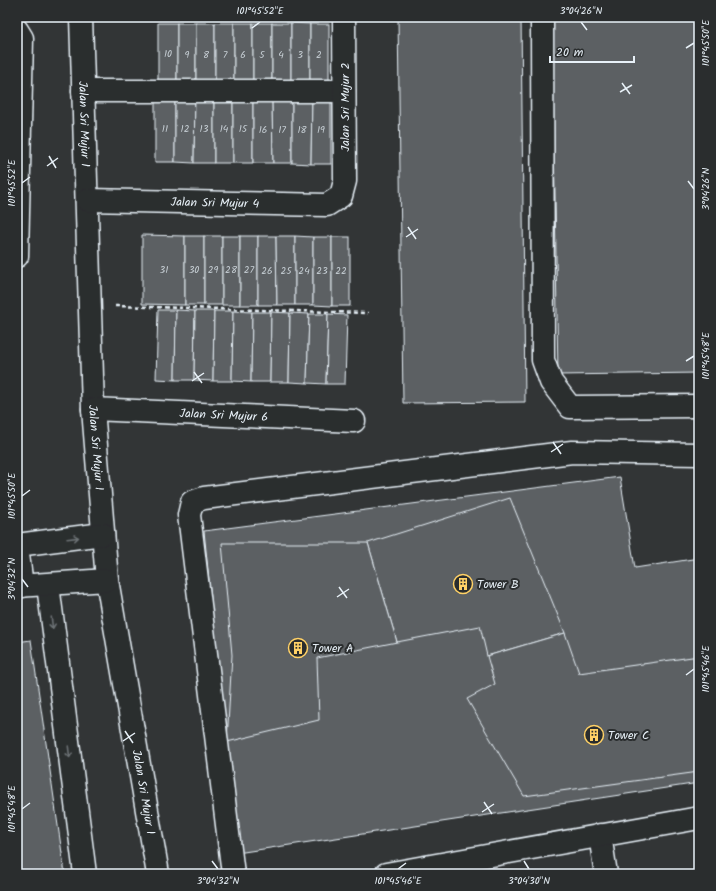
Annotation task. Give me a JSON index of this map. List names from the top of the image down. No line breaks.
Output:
{"streets":{"street":["Jalan Sri Mujur 2","Jalan Sri Mujur 1","Jalan Sri Mujur 4","Jalan Sri Mujur 6"]},"crossings":[["Jalan Sri Mujur 2","Jalan Sri Mujur 4"],["Jalan Sri Mujur 1","Jalan Sri Mujur 4"],["Jalan Sri Mujur 1","Jalan Sri Mujur 6"]],"places":{"building":["Tower B","Tower A","Tower C"]},"house_numbers":["10","9","8","7","6","5","4","3","2","11","12","13","14","15","16","17","18","19","31","30","29","28","27","26","25","24","23","22"],"scale_bar":"20 m","coordinates":["101°45'52\"E","3°04'26\"N","101°45'50\"E","101°45'48\"E","3°04'32\"N","101°45'46\"E","3°04'30\"N"]}
